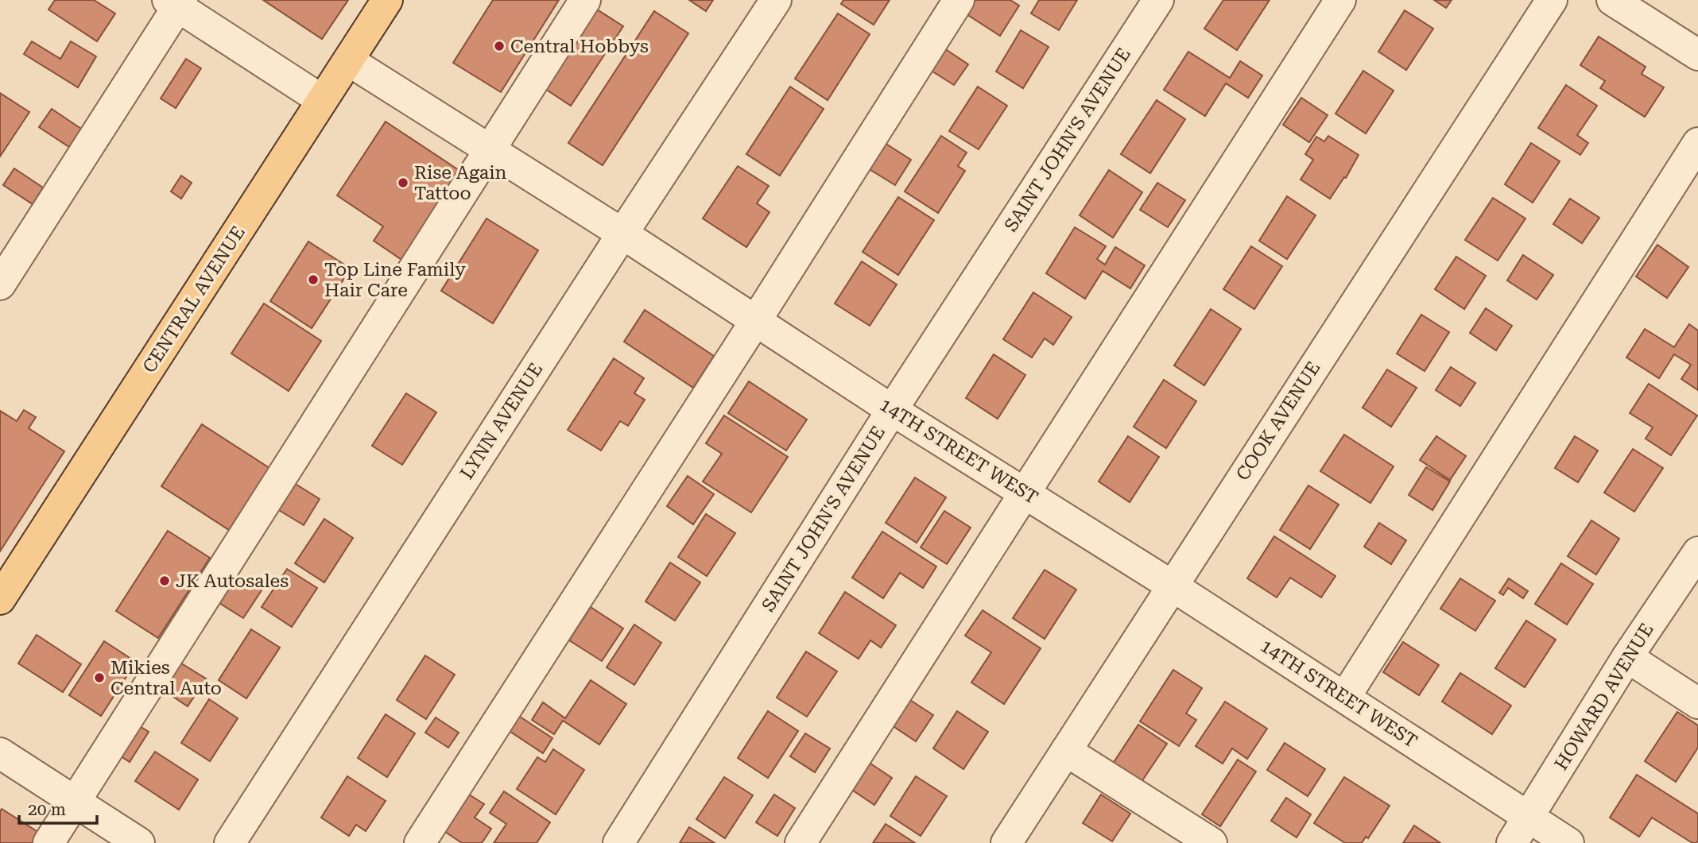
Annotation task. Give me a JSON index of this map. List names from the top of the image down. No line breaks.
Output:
{"streets":{"main road":["CENTRAL AVENUE"],"street":["SAINT JOHN'S AVENUE","LYNN AVENUE","COOK AVENUE","14TH STREET WEST","HOWARD AVENUE"]},"crossings":[["SAINT JOHN'S AVENUE","14TH STREET WEST"],["CENTRAL AVENUE","14TH STREET WEST"],["LYNN AVENUE","14TH STREET WEST"],["COOK AVENUE","14TH STREET WEST"],["14TH STREET WEST","HOWARD AVENUE"]],"places":["Central Hobbys","Rise Again Tattoo","Top Line Family Hair Care","JK Autosales","Mikies Central Auto"],"scale_bar":"20 m"}
